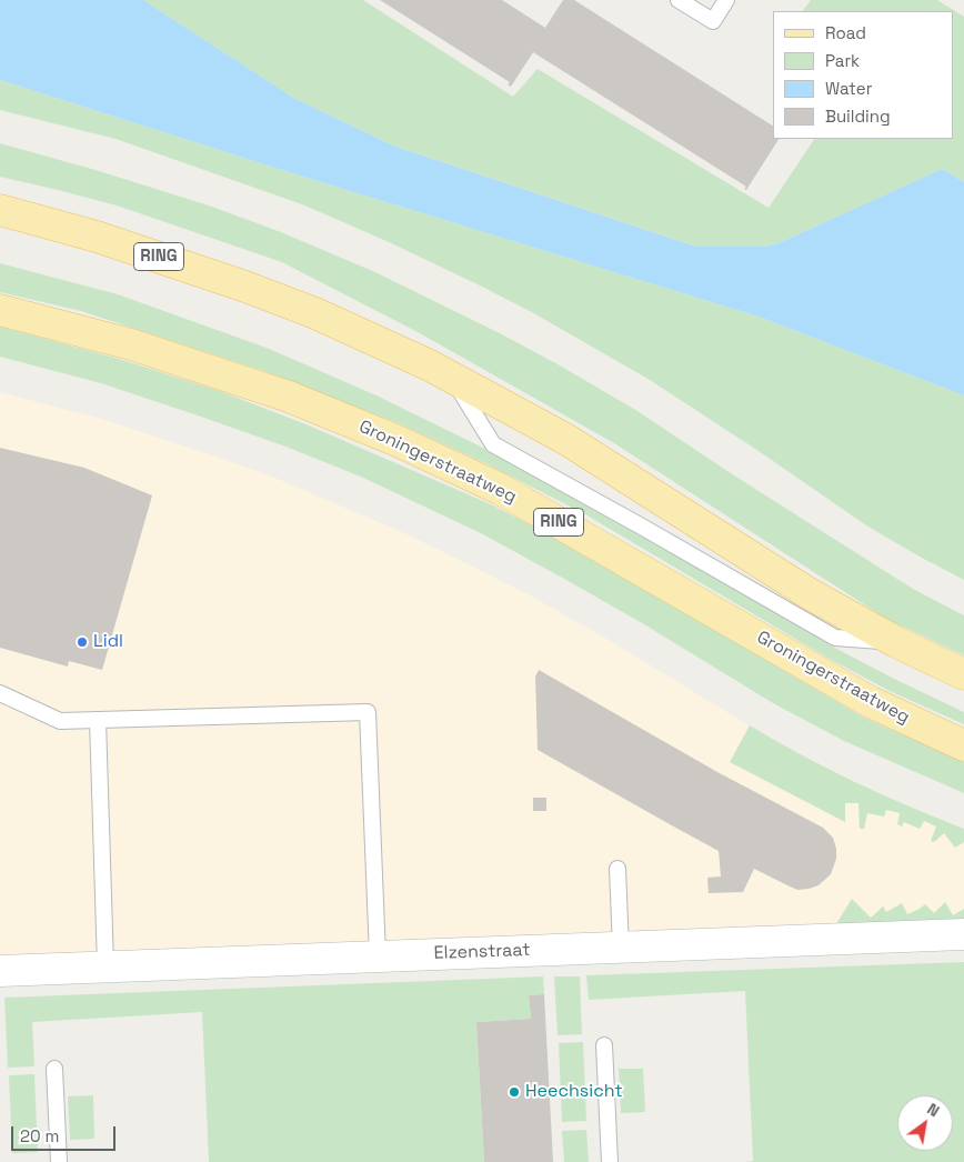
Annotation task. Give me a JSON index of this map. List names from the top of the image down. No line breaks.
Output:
{"streets":{"main road":["RING","Groningerstraatweg"],"street":["Elzenstraat"]},"places":["Lidl","Heechsicht"],"legend":["Road","Park","Water","Building"],"scale_bar":"20 m","north":"top right"}
